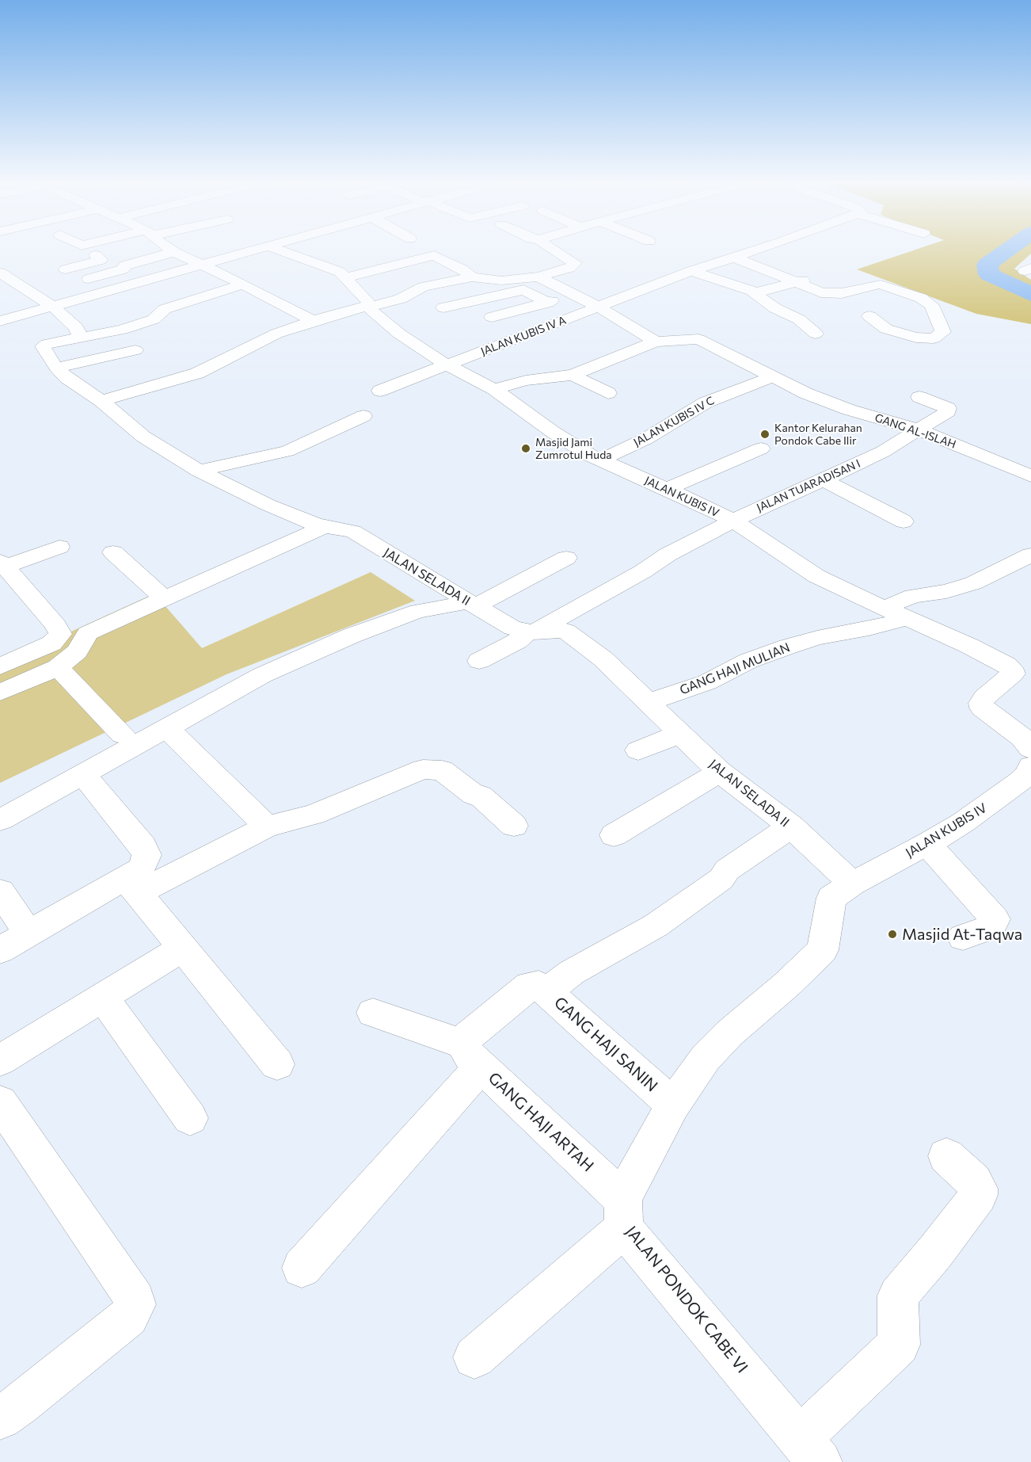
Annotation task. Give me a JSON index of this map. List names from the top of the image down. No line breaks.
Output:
{"streets":{"street":["JALAN KUBIS IV A","JALAN KUBIS IV C","GANG AL-ISLAH","JALAN TUARADISAN I","JALAN KUBIS IV","JALAN SELADA II","GANG HAJI MULIAN","GANG HAJI SANIN","GANG HAJI ARTAH","JALAN PONDOK CABE VI"]},"crossings":[["JALAN KUBIS IV A","JALAN KUBIS IV"],["JALAN KUBIS IV C","GANG AL-ISLAH"],["JALAN KUBIS IV C","JALAN KUBIS IV"],["GANG AL-ISLAH","JALAN TUARADISAN I"],["GANG AL-ISLAH","JALAN KUBIS IV"],["JALAN TUARADISAN I","JALAN KUBIS IV"],["JALAN TUARADISAN I","JALAN SELADA II"],["JALAN KUBIS IV","JALAN SELADA II"],["JALAN KUBIS IV","GANG HAJI MULIAN"],["JALAN SELADA II","GANG HAJI MULIAN"],["GANG HAJI ARTAH","JALAN PONDOK CABE VI"]],"places":["Kantor Kelurahan Pondok Cabe Ilir","Masjid Jami Zumrotul Huda","Masjid At-Taqwa"]}
